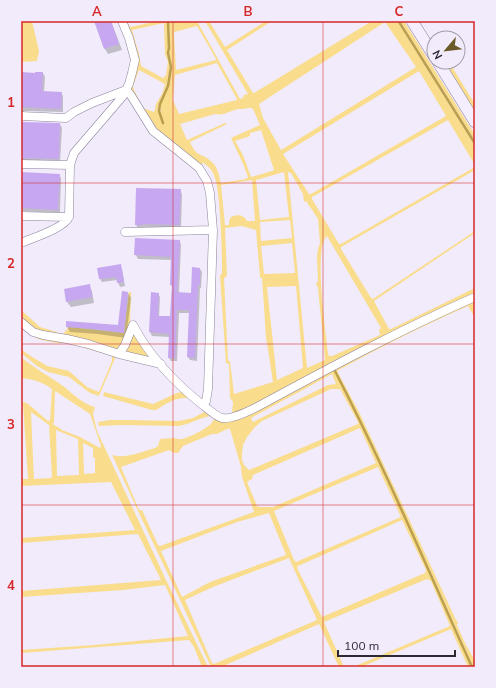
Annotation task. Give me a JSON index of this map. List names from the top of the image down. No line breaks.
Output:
{"scale_bar":"100 m","north":"bottom left","grid":{"columns":["A","B","C"],"rows":["1","2","3","4"]}}
